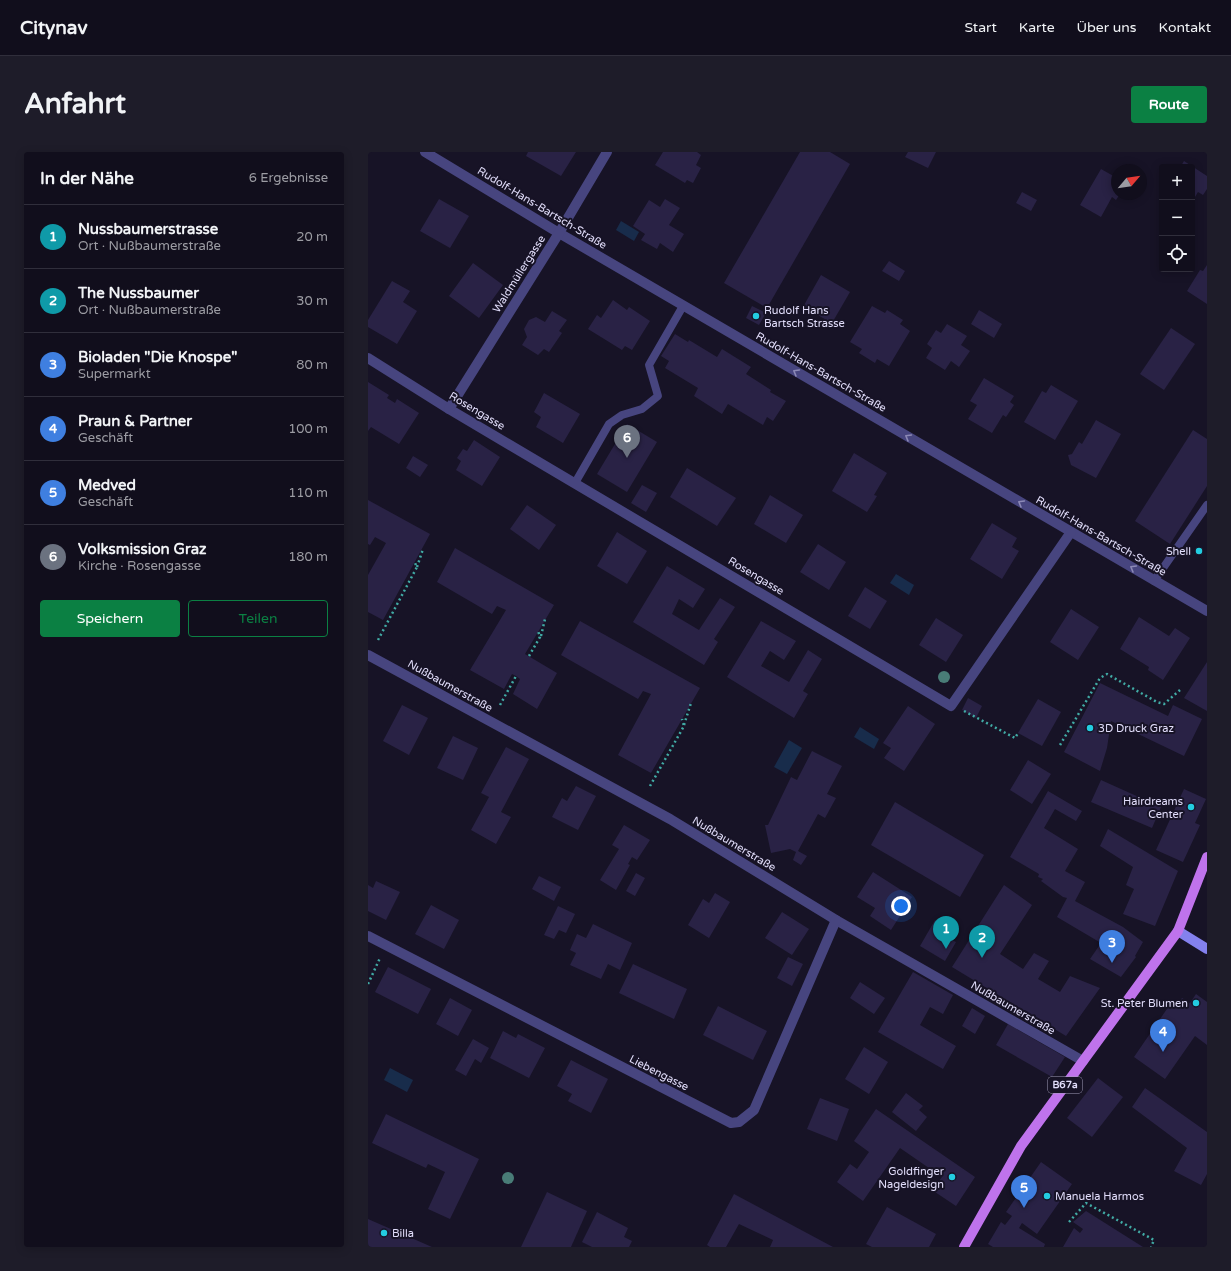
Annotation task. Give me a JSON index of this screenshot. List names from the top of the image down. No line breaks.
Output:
{"streets":{"main road":["B67a"],"street":["Rudolf-Hans-Bartsch-Straße","Waldmüllergasse","Rosengasse","Nußbaumerstraße","Liebengasse"]},"crossings":[["Rudolf-Hans-Bartsch-Straße","Waldmüllergasse"],["Waldmüllergasse","Rosengasse"],["Nußbaumerstraße","Liebengasse"],["Nußbaumerstraße","B67a"]],"one_way":["Rudolf-Hans-Bartsch-Straße"],"places":["Rudolf Hans Bartsch Strasse","Shell","3D Druck Graz","Hairdreams Center","St. Peter Blumen","Goldfinger Nageldesign","Manuela Harmos","Billa"],"north":"top right","page":{"header":"Citynav","nav":["Start","Karte","Über uns","Kontakt"],"buttons":["Route",["Speichern","Teilen"]],"title":"Anfahrt","heading":["In der Nähe","6 Ergebnisse"],"map_buttons":["+","−"],"list":[{"mark":"1","name":"Nussbaumerstrasse","note":"Ort · Nußbaumerstraße","value":"20 m"},{"mark":"2","name":"The Nussbaumer","note":"Ort · Nußbaumerstraße","value":"30 m"},{"mark":"3","name":"Bioladen \"Die Knospe\"","note":"Supermarkt","value":"80 m"},{"mark":"4","name":"Praun & Partner","note":"Geschäft","value":"100 m"},{"mark":"5","name":"Medved","note":"Geschäft","value":"110 m"},{"mark":"6","name":"Volksmission Graz","note":"Kirche · Rosengasse","value":"180 m"}],"pins":["6","1","2","3","4","5"]}}
